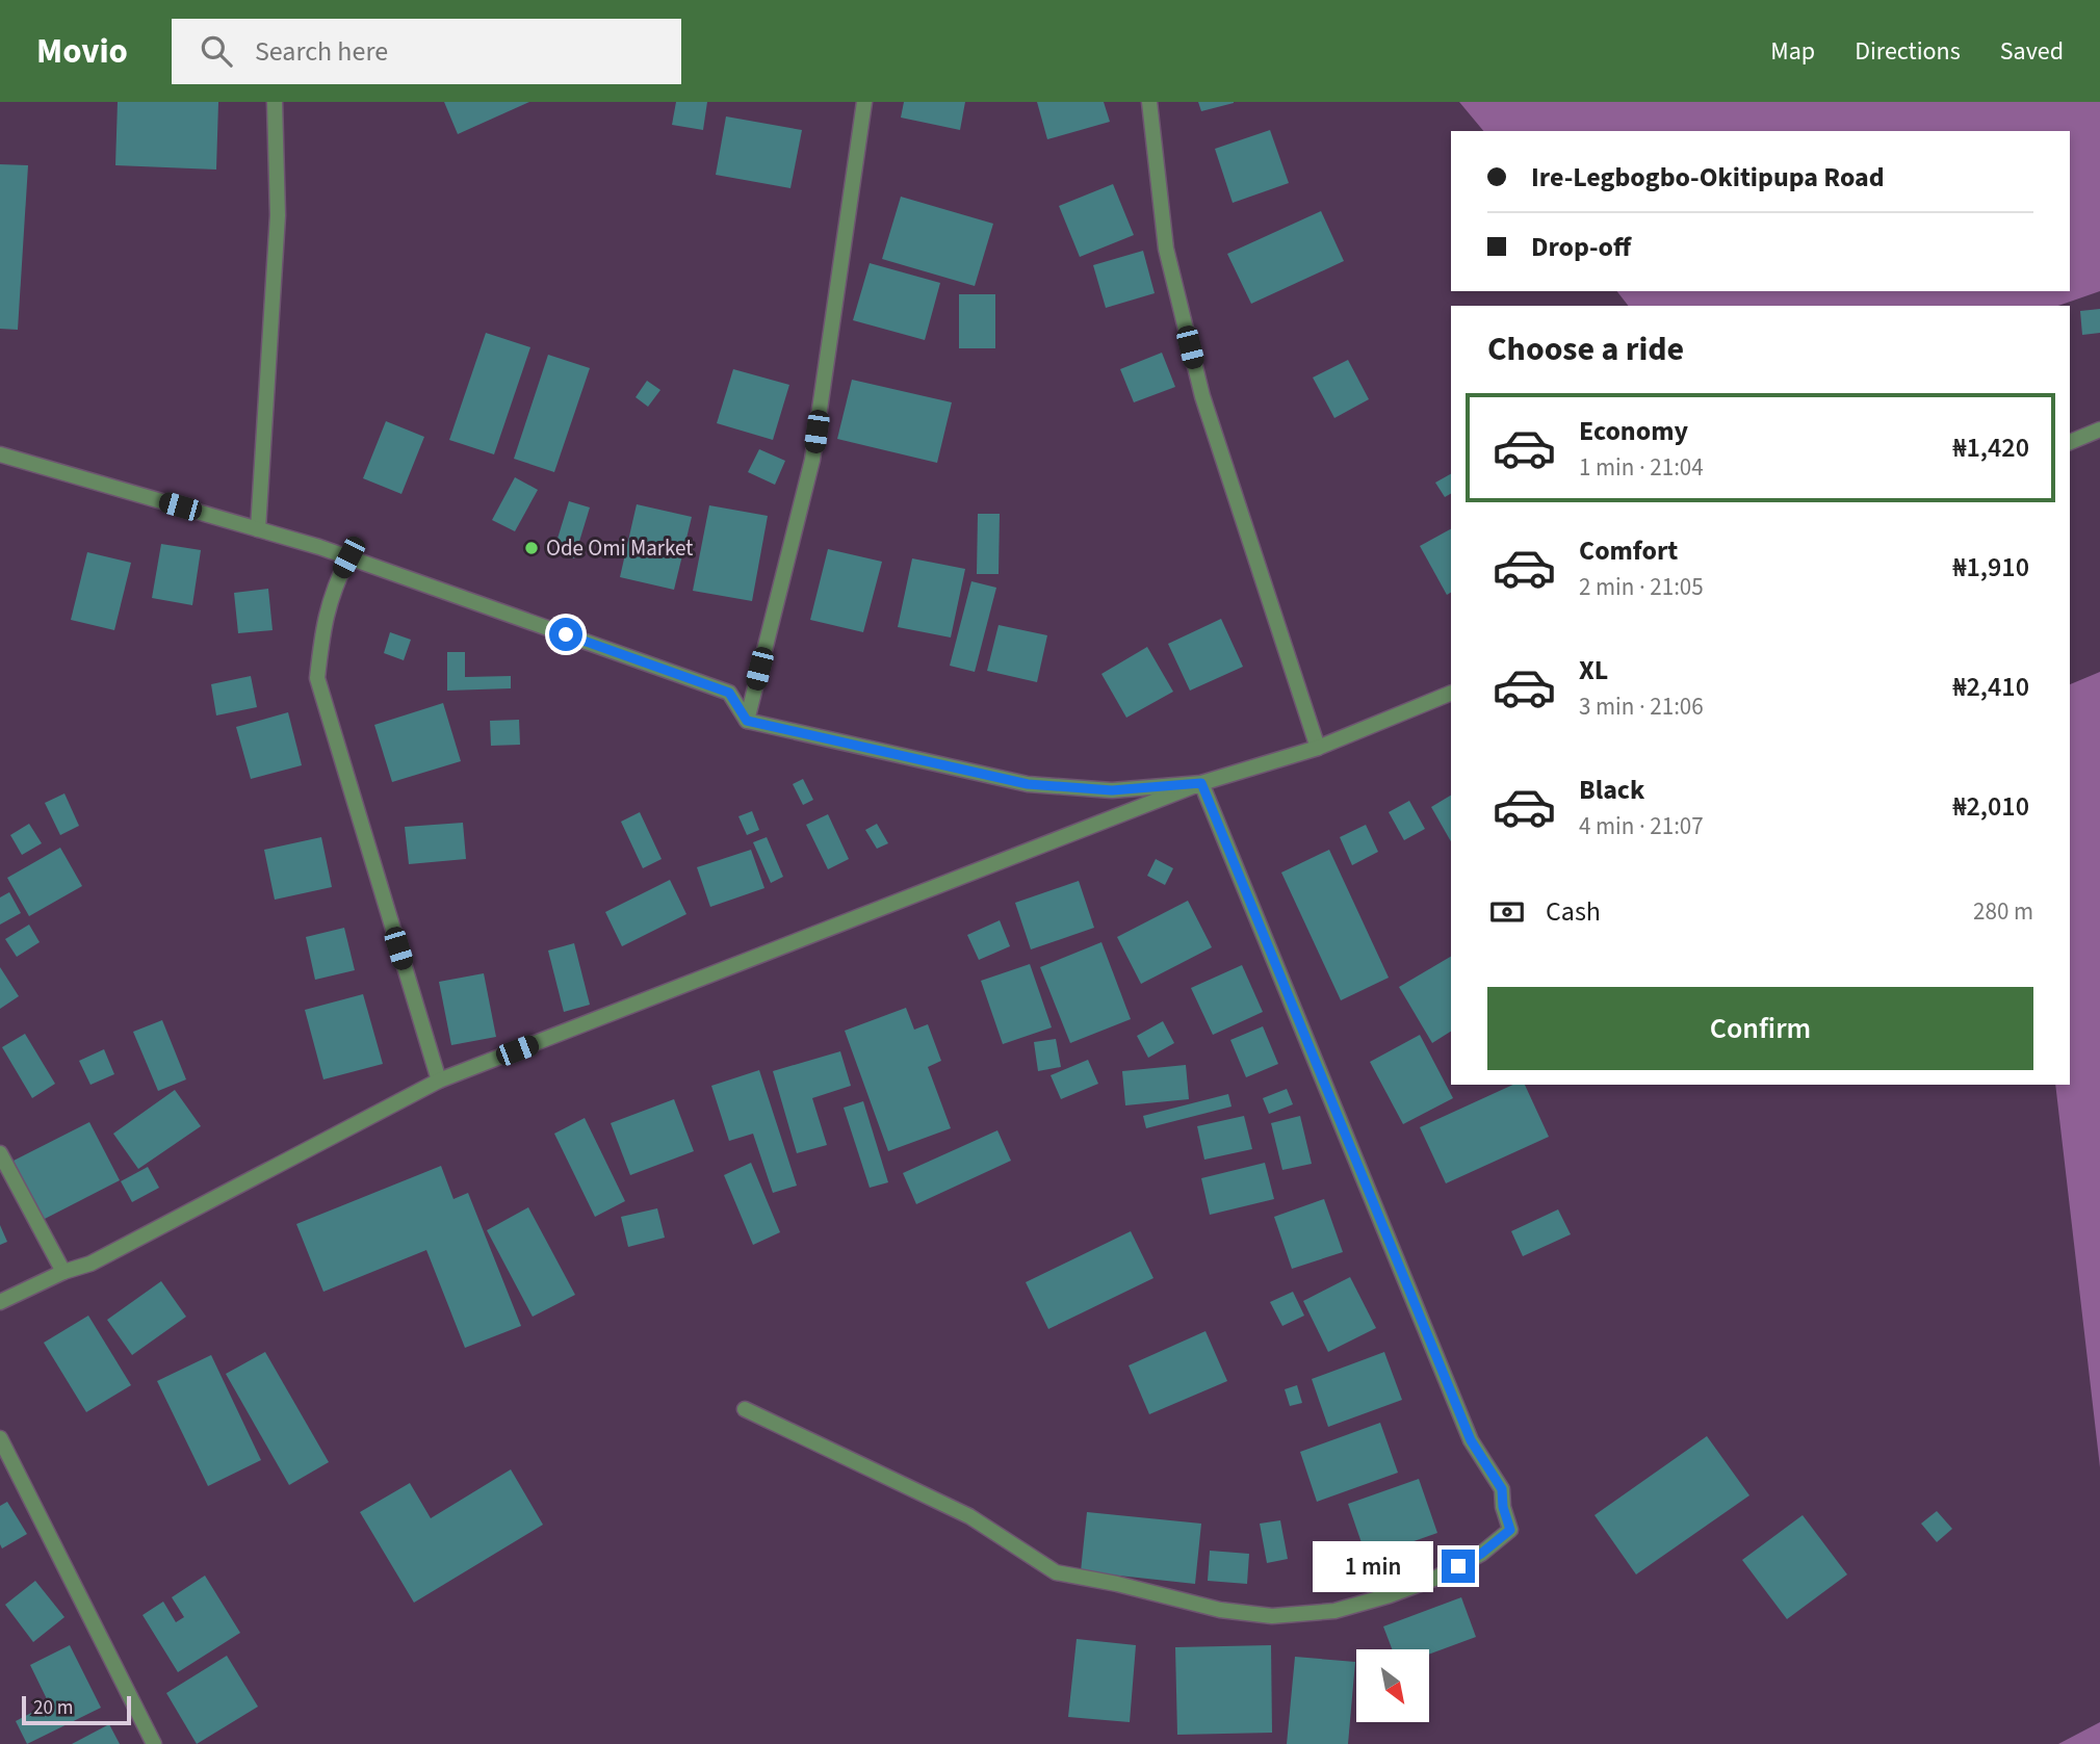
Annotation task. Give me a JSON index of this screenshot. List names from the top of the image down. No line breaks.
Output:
{"places":["Ode Omi Market"],"scale_bar":"20 m","north":"bottom right","page":{"header":"Movio","search":"Search here","nav":["Map","Directions","Saved"],"banner":["Ire-Legbogbo-Okitipupa Road","Drop-off"],"heading":"Choose a ride","list":[{"name":"Economy","note":"1 min · 21:04","value":"₦1,420"},{"name":"Comfort","note":"2 min · 21:05","value":"₦1,910"},{"name":"XL","note":"3 min · 21:06","value":"₦2,410"},{"name":"Black","note":"4 min · 21:07","value":"₦2,010"}],"pay":["Cash","280 m"],"buttons":"Confirm","bubble":"1 min","scale":"20 m"}}
